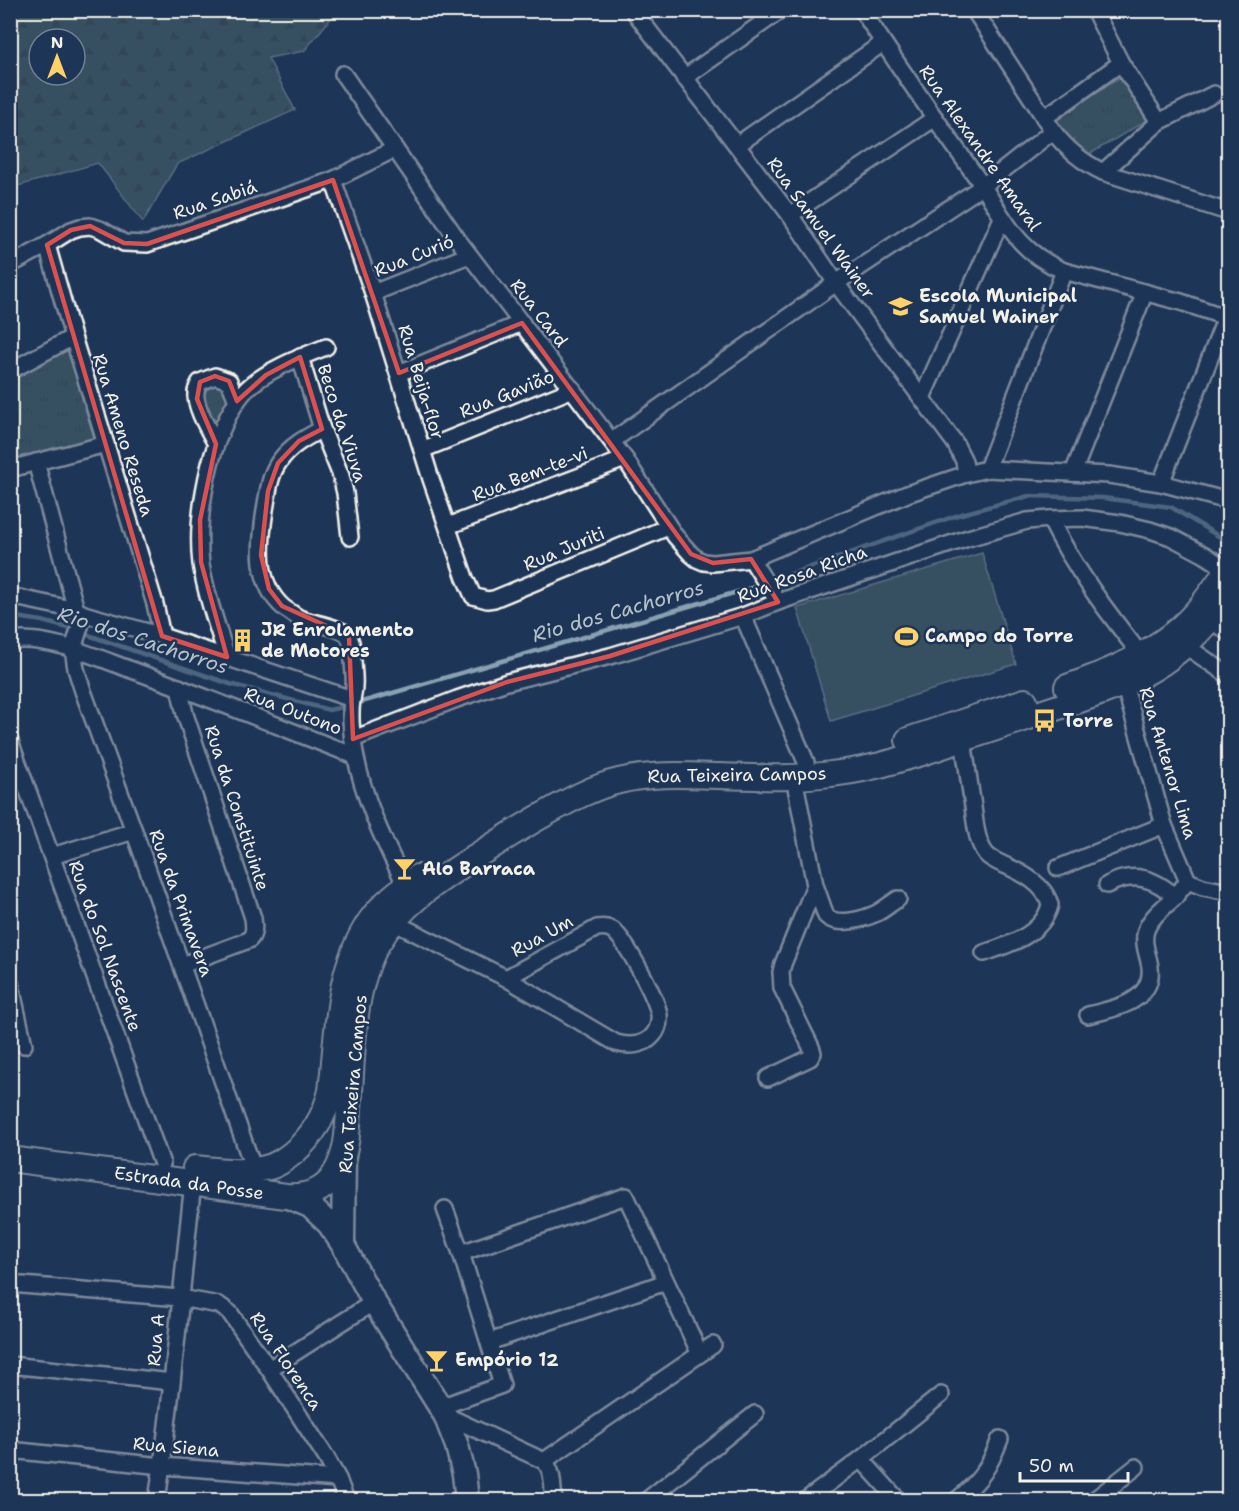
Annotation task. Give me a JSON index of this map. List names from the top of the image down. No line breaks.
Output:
{"streets":{"main road":["Rua Teixeira Campos","Estrada da Posse"],"street":["Rua Alexandre Amaral","Rua Sabiá","Rua Samuel Wainer","Rua Curió","Rua Card","Rua Beija-flor","Rua Gavião","Beco da Viuva","Rua Ameno Reseda","Rua Bem-te-vi","Rua Juriti","Rua Rosa Richa","Rua Outono","Rua Antenor Lima","Rua da Constituinte","Rua da Primavera","Rua Um","Rua do Sol Nascente","Rua A","Rua Florenca","Rua Siena"]},"crossings":[["Rua Sabiá","Rua Card"],["Rua Sabiá","Rua Beija-flor"],["Rua Sabiá","Rua Ameno Reseda"],["Rua Samuel Wainer","Rua Rosa Richa"],["Rua Curió","Rua Card"],["Rua Curió","Rua Beija-flor"],["Rua Card","Rua Gavião"],["Rua Card","Rua Bem-te-vi"],["Rua Card","Rua Juriti"],["Rua Card","Rua Rosa Richa"],["Rua Beija-flor","Rua Gavião"],["Rua Beija-flor","Rua Bem-te-vi"],["Rua Beija-flor","Rua Juriti"],["Rua Rosa Richa","Rua Teixeira Campos"],["Rua Outono","Rua da Constituinte"],["Rua Outono","Rua da Primavera"],["Rua Antenor Lima","Rua Teixeira Campos"],["Rua Teixeira Campos","Estrada da Posse"],["Rua da Constituinte","Rua da Primavera"],["Rua da Primavera","Estrada da Posse"],["Rua do Sol Nascente","Estrada da Posse"],["Estrada da Posse","Rua A"],["Rua A","Rua Florenca"],["Rua A","Rua Siena"],["Rua Florenca","Rua Siena"]],"water":["Rio dos Cachorros"],"places":{"school or university":["Escola Municipal Samuel Wainer"],"sports":["Campo do Torre"],"building":["JR Enrolamento de Motores"],"bus stop":["Torre"],"bar":["Alo Barraca","Empório 12"]},"scale_bar":"50 m","north":"top"}
